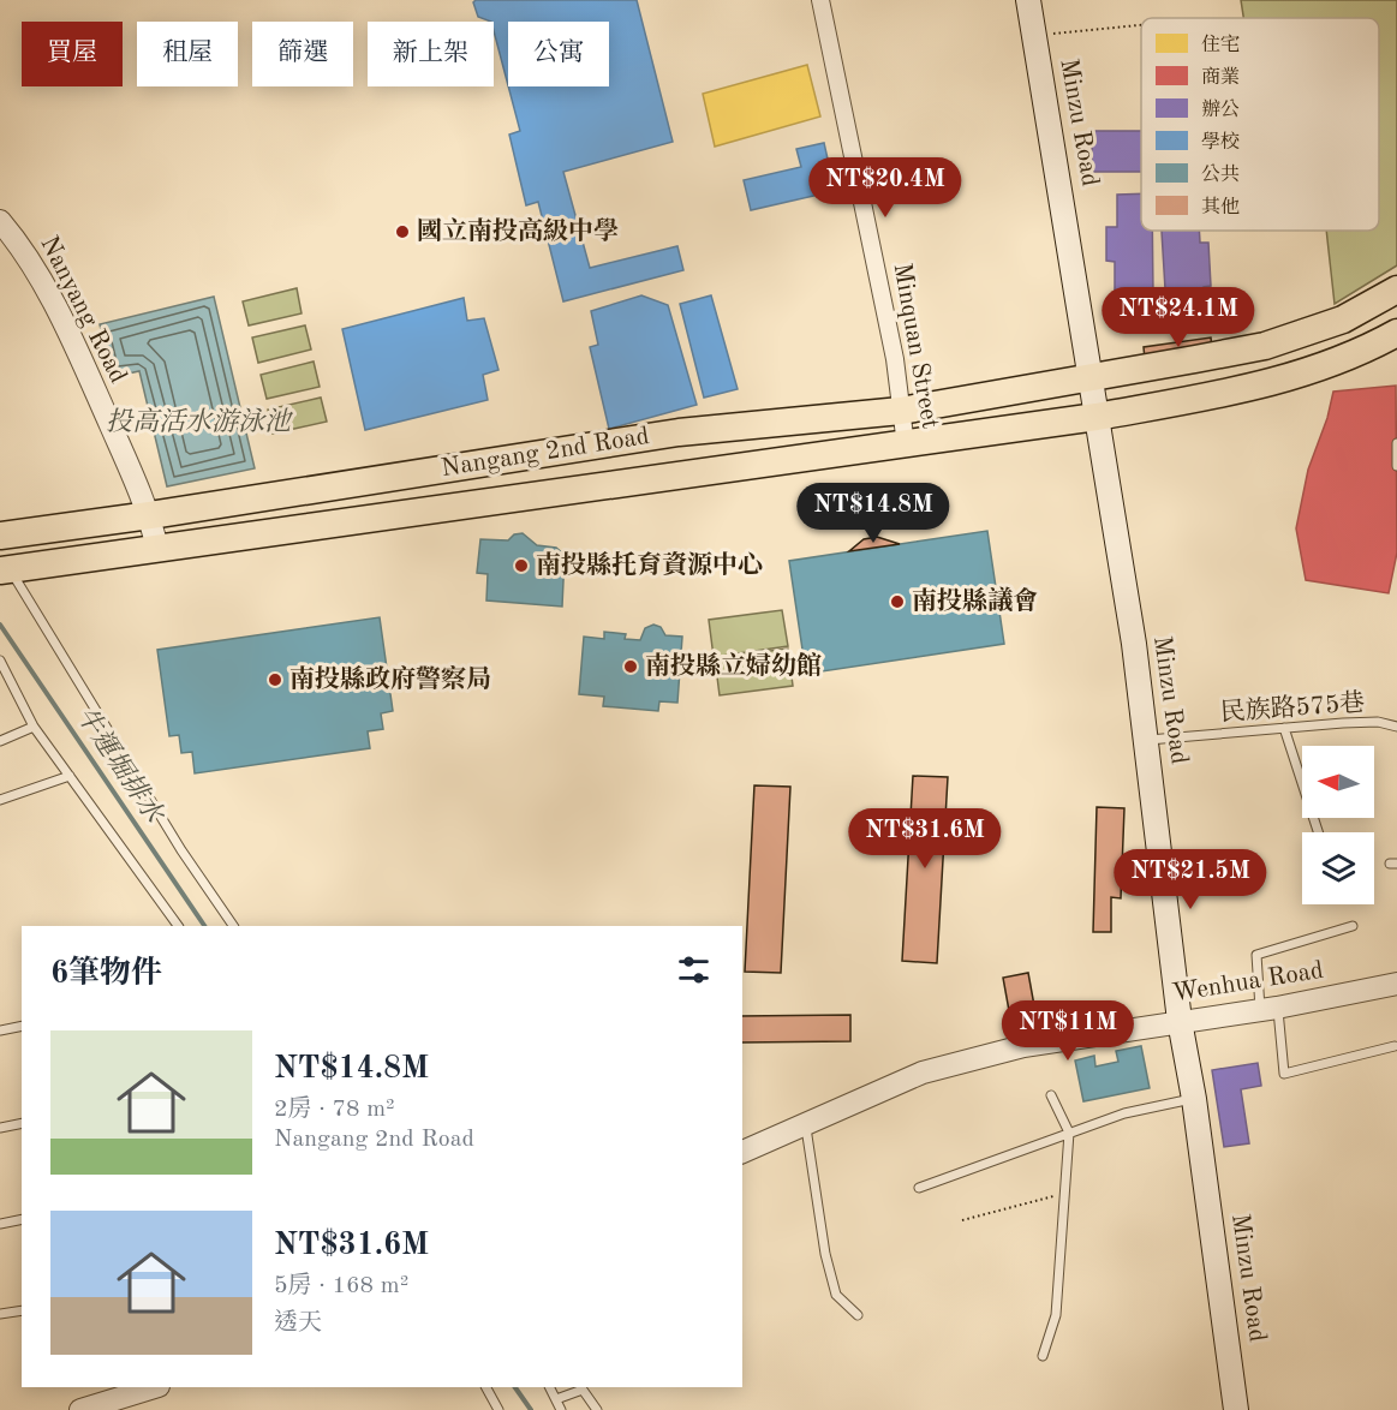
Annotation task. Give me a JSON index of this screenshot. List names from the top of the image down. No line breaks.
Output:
{"streets":{"main road":["Minzu Road","Nangang 2nd Road"],"street":["Nanyang Road","Minquan Street","Wenhua Road"],"lane":["民族路575巷"]},"crossings":[["Minzu Road","Nangang 2nd Road"],["Minzu Road","民族路575巷"],["Minzu Road","Wenhua Road"],["Nanyang Road","Nangang 2nd Road"],["Minquan Street","Nangang 2nd Road"]],"water":["投高活水游泳池","牛運堀排水"],"places":["國立南投高級中學","南投縣托育資源中心","南投縣議會","南投縣立婦幼館","南投縣政府警察局"],"legend":["住宅","商業","辦公","學校","公共","其他"],"north":"left","page":{"chip":["買屋","租屋","篩選","新上架","公寓"],"price":["NT$20.4M","NT$24.1M","NT$14.8M","NT$31.6M","NT$21.5M","NT$11M"],"heading":"6筆物件","list":[{"name":"NT$14.8M","note":"2房 · 78 m² · Nangang 2nd Road"},{"name":"NT$31.6M","note":"5房 · 168 m² · 透天"}]}}
